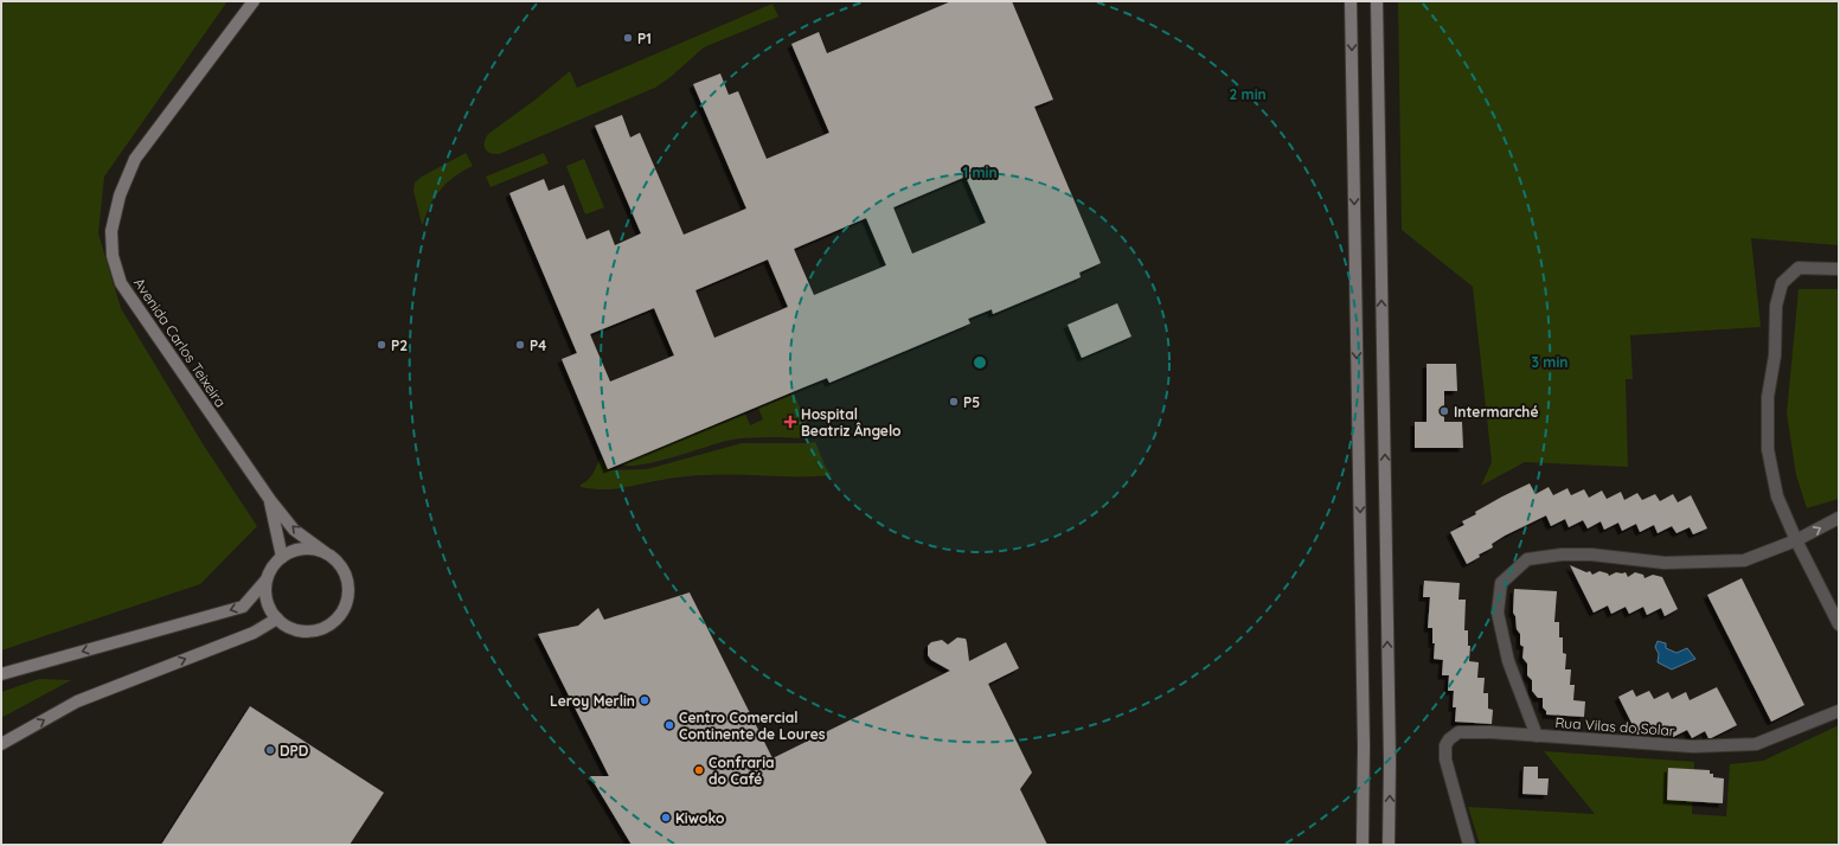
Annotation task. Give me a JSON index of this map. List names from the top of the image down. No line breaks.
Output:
{"streets":{"main road":["Avenida Carlos Teixeira"],"street":["Rua Vilas do Solar"]},"places":{"other":["P1","P2","P4","P5","Intermarché","Leroy Merlin","Centro Comercial Continente de Loures","DPD","Confraria do Café","Kiwoko"],"health":["Hospital Beatriz Ângelo"]},"rings":["2 min","1 min","3 min"]}
